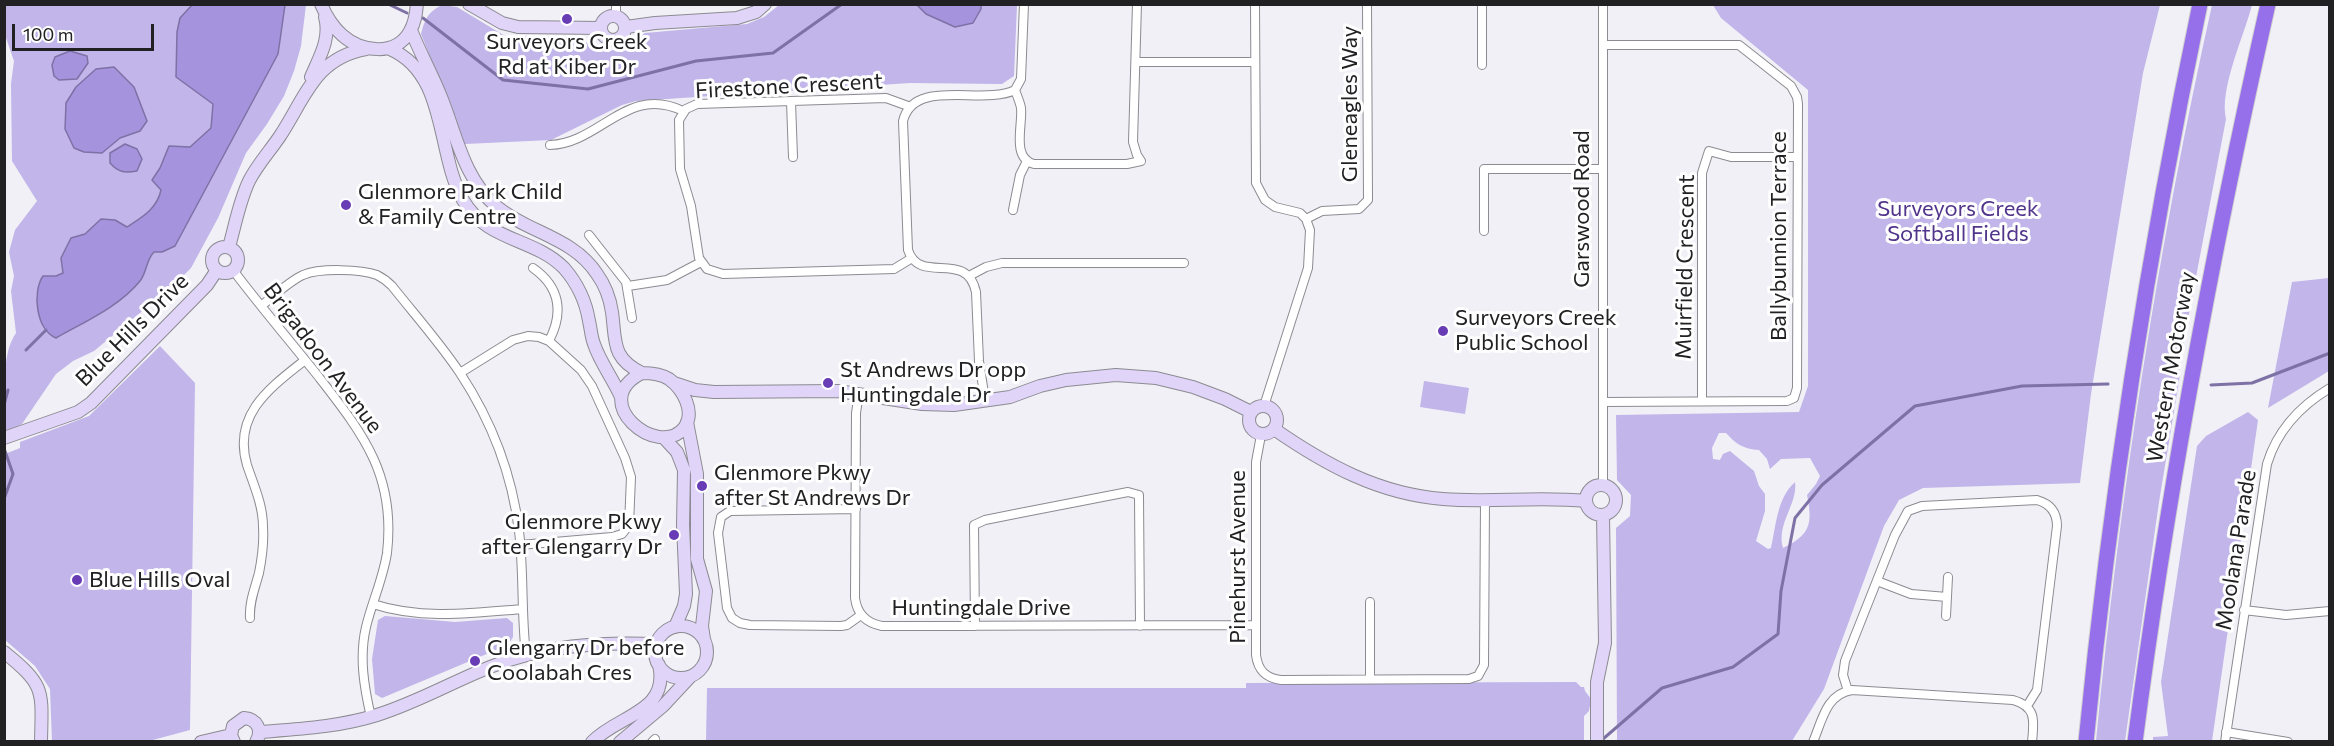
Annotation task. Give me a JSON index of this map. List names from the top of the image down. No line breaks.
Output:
{"streets":{"highway":["Western Motorway"],"street":["Firestone Crescent","Gleneagles Way","Garswood Road","Ballybunnion Terrace","Muirfield Crescent","Blue Hills Drive","Brigadoon Avenue","Moolana Parade","Pinehurst Avenue","Huntingdale Drive"]},"crossings":[["Garswood Road","Ballybunnion Terrace"],["Ballybunnion Terrace","Muirfield Crescent"],["Blue Hills Drive","Brigadoon Avenue"],["Pinehurst Avenue","Huntingdale Drive"]],"parks":["Surveyors Creek Softball Fields"],"places":["Surveyors Creek Rd at Kiber Dr","Glenmore Park Child & Family Centre","Surveyors Creek Public School","St Andrews Dr opp Huntingdale Dr","Glenmore Pkwy after St Andrews Dr","Glenmore Pkwy after Glengarry Dr","Blue Hills Oval","Glengarry Dr before Coolabah Cres"],"scale_bar":"100 m"}
